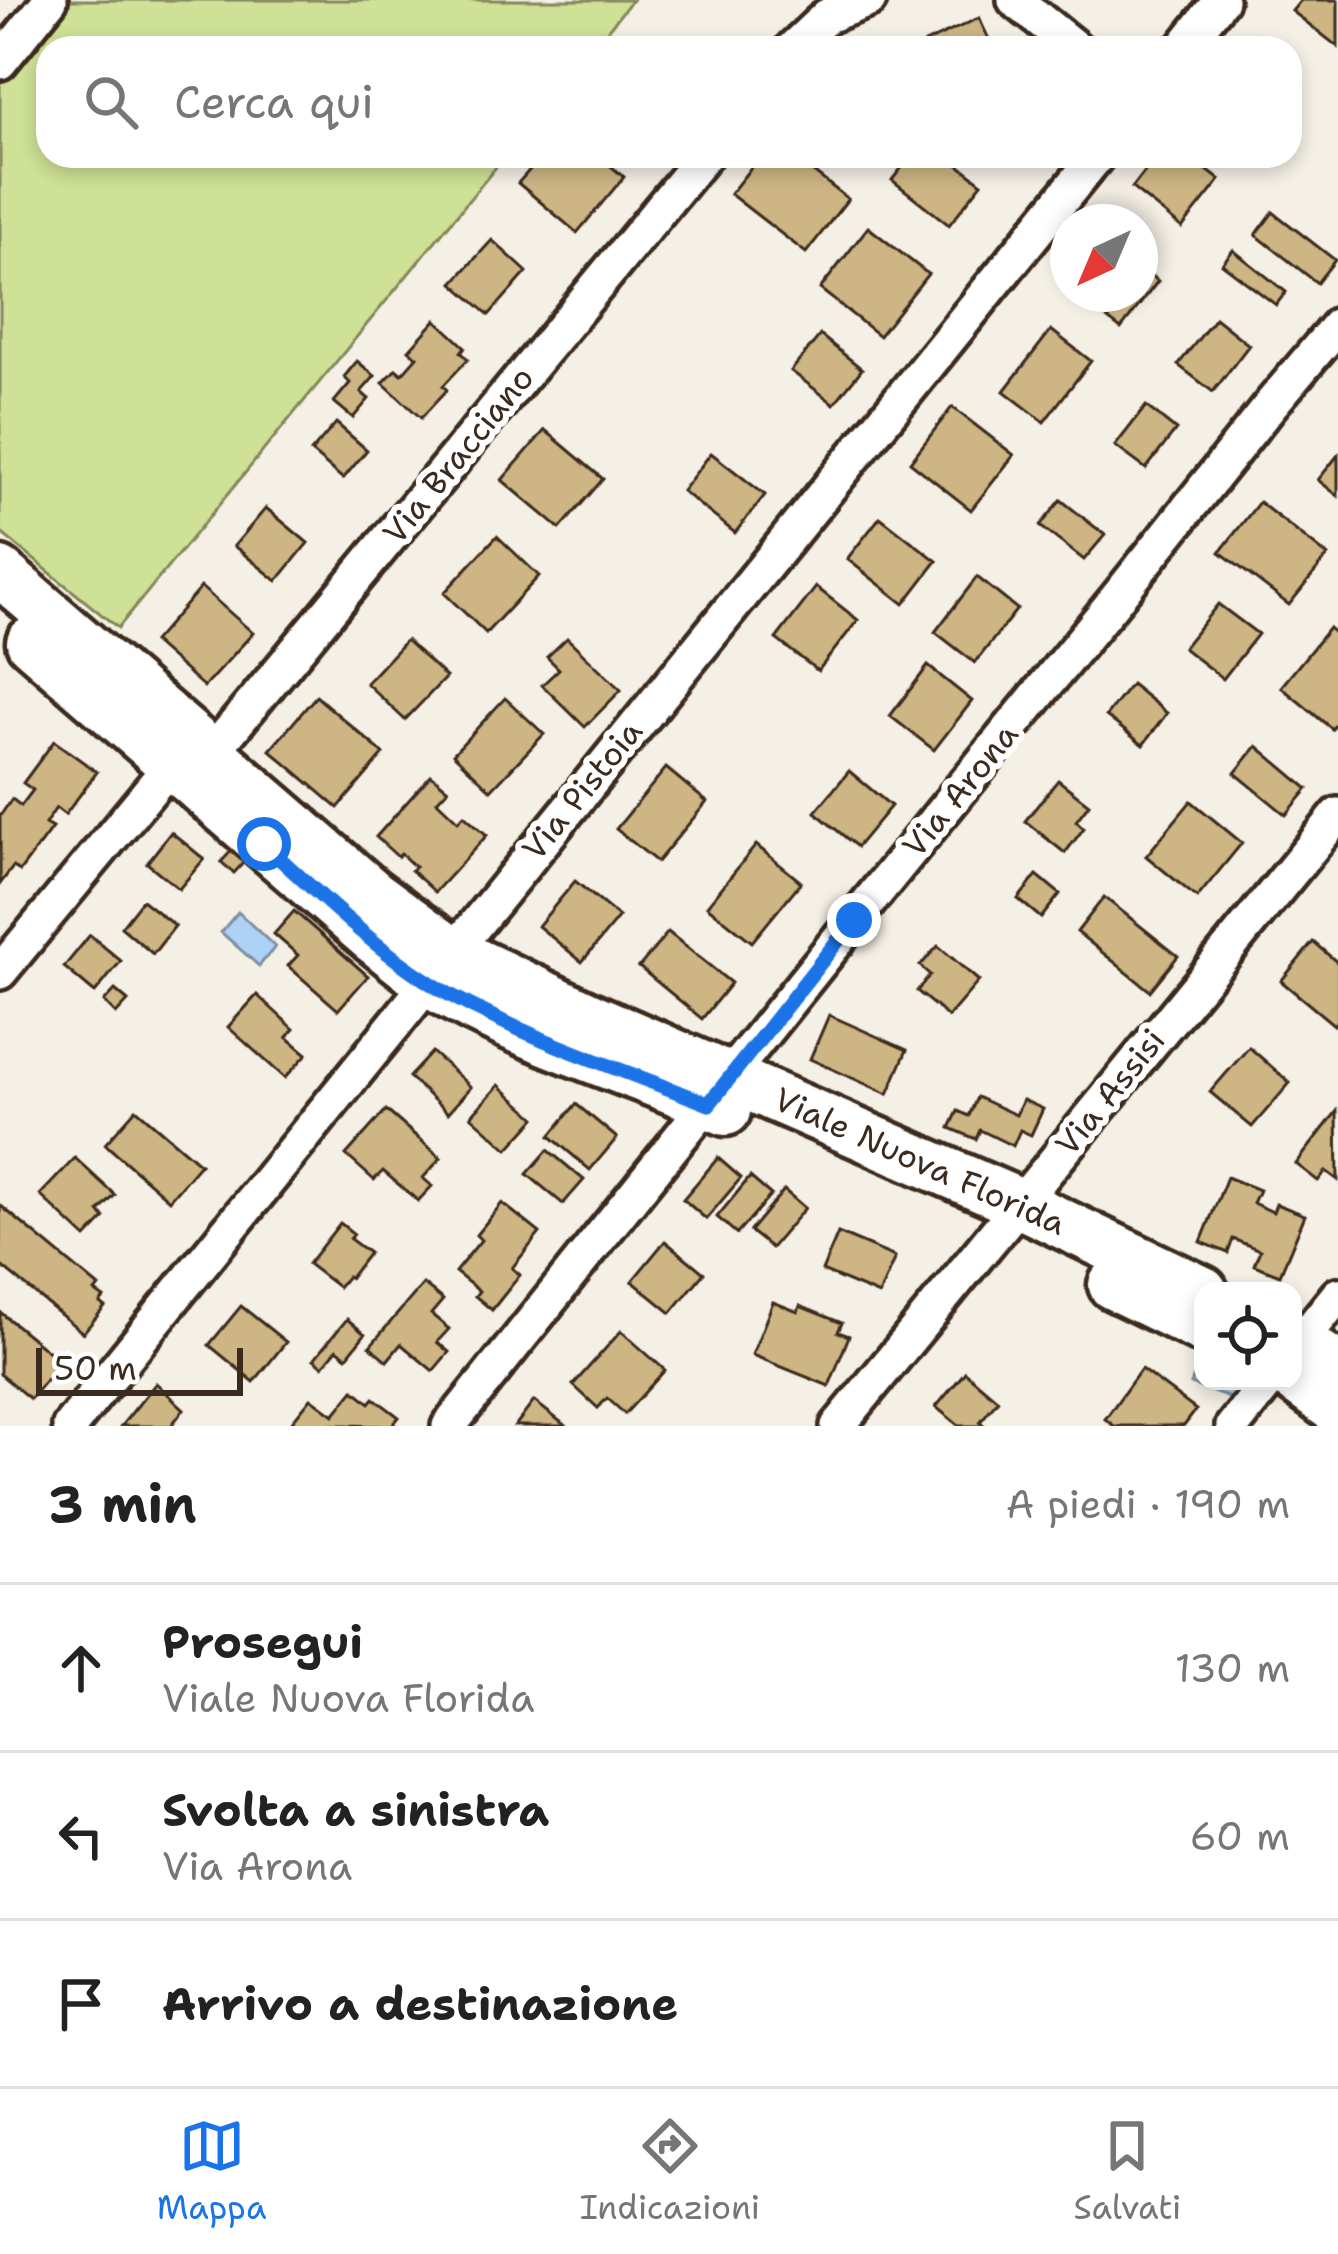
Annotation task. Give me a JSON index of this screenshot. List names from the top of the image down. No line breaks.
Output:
{"streets":{"street":["Via Bracciano","Via Pistoia","Via Arona","Via Assisi","Viale Nuova Florida"]},"crossings":[["Via Bracciano","Viale Nuova Florida"],["Via Pistoia","Viale Nuova Florida"],["Via Arona","Viale Nuova Florida"],["Via Assisi","Viale Nuova Florida"]],"scale_bar":"50 m","north":"bottom left","page":{"search":"Cerca qui","scale":"50 m","heading":["3 min","A piedi · 190 m"],"list":[["Prosegui","Viale Nuova Florida","130 m"],["Svolta a sinistra","Via Arona","60 m"],"Arrivo a destinazione"],"nav":["Mappa","Indicazioni","Salvati"]}}
